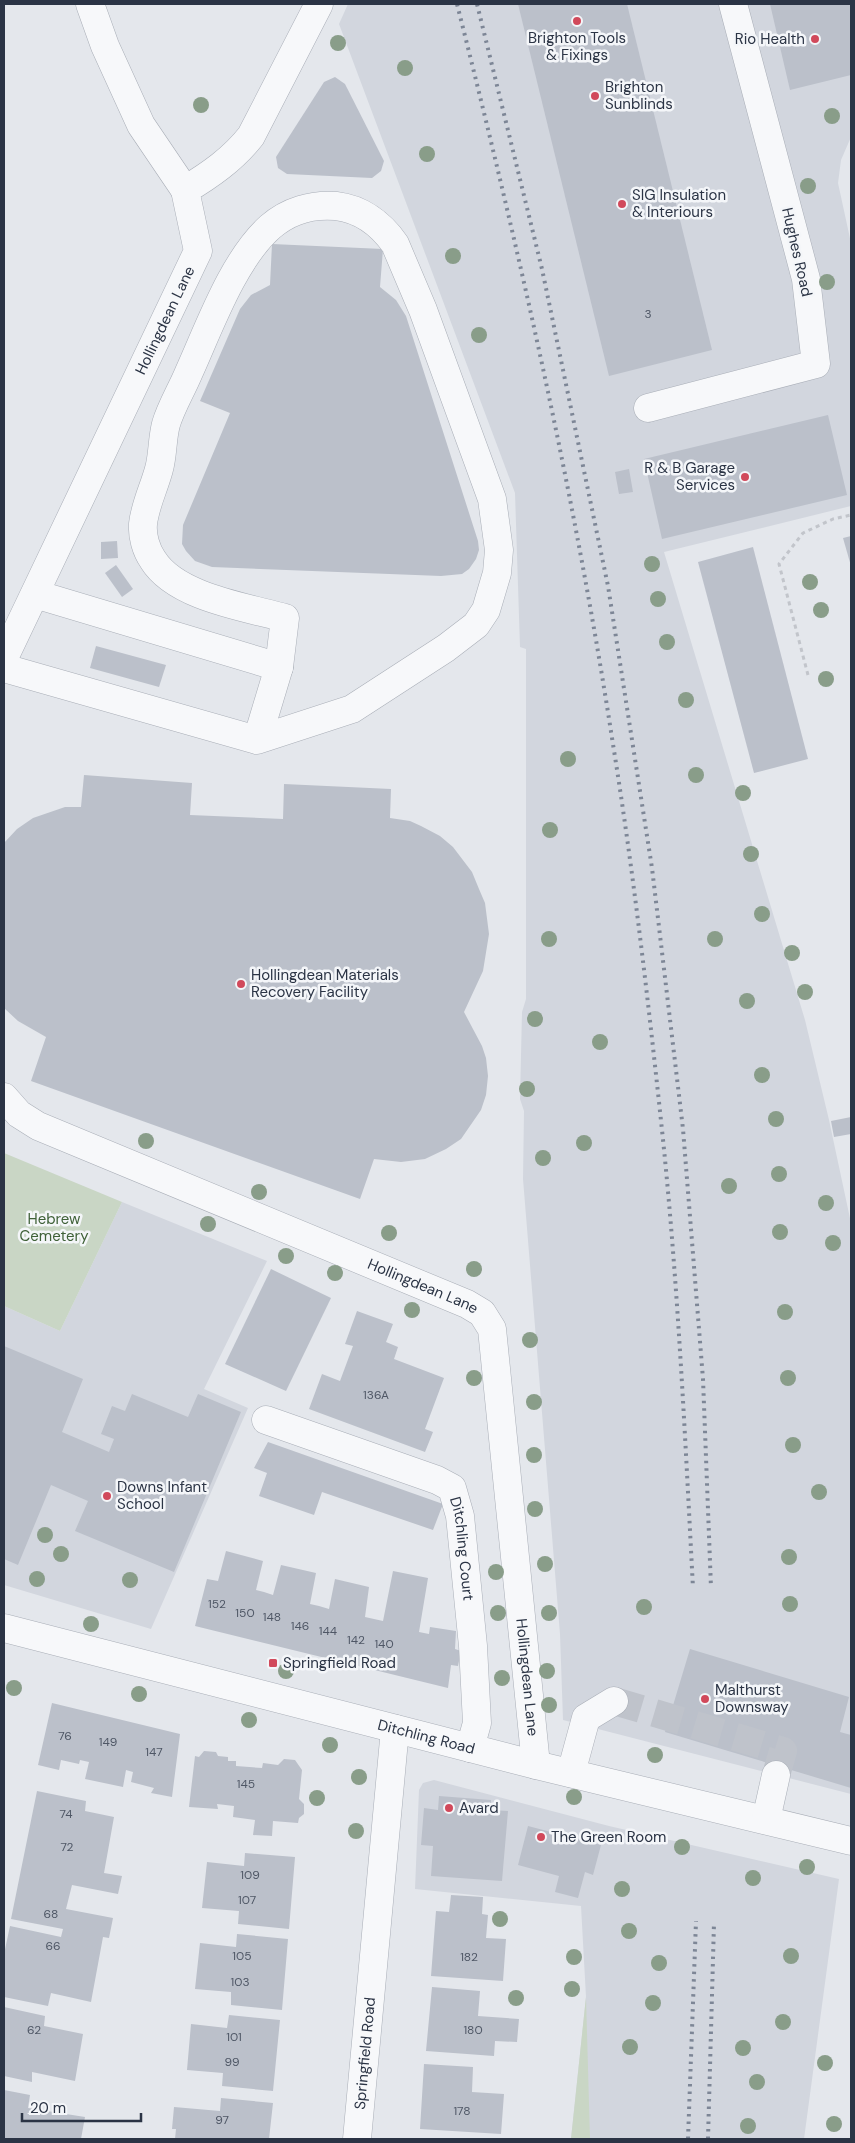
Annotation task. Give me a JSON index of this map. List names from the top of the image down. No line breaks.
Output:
{"streets":{"street":["Hughes Road","Hollingdean Lane","Ditchling Court","Ditchling Road","Springfield Road"]},"crossings":[["Hollingdean Lane","Ditchling Road"],["Ditchling Court","Ditchling Road"],["Ditchling Road","Springfield Road"]],"parks":["Hebrew Cemetery"],"places":{"other":["Brighton Tools & Fixings","Rio Health","Brighton Sunblinds","SIG Insulation & Interiours","R & B Garage Services","Hollingdean Materials Recovery Facility","Downs Infant School","Malthurst Downsway","Avard","The Green Room"],"transit":["Springfield Road"]},"house_numbers":["3","136A","152","150","148","146","144","142","140","76","149","147","145","74","72","109","107","68","66","105","182","103","62","180","101","99","178","97"],"scale_bar":"20 m"}
